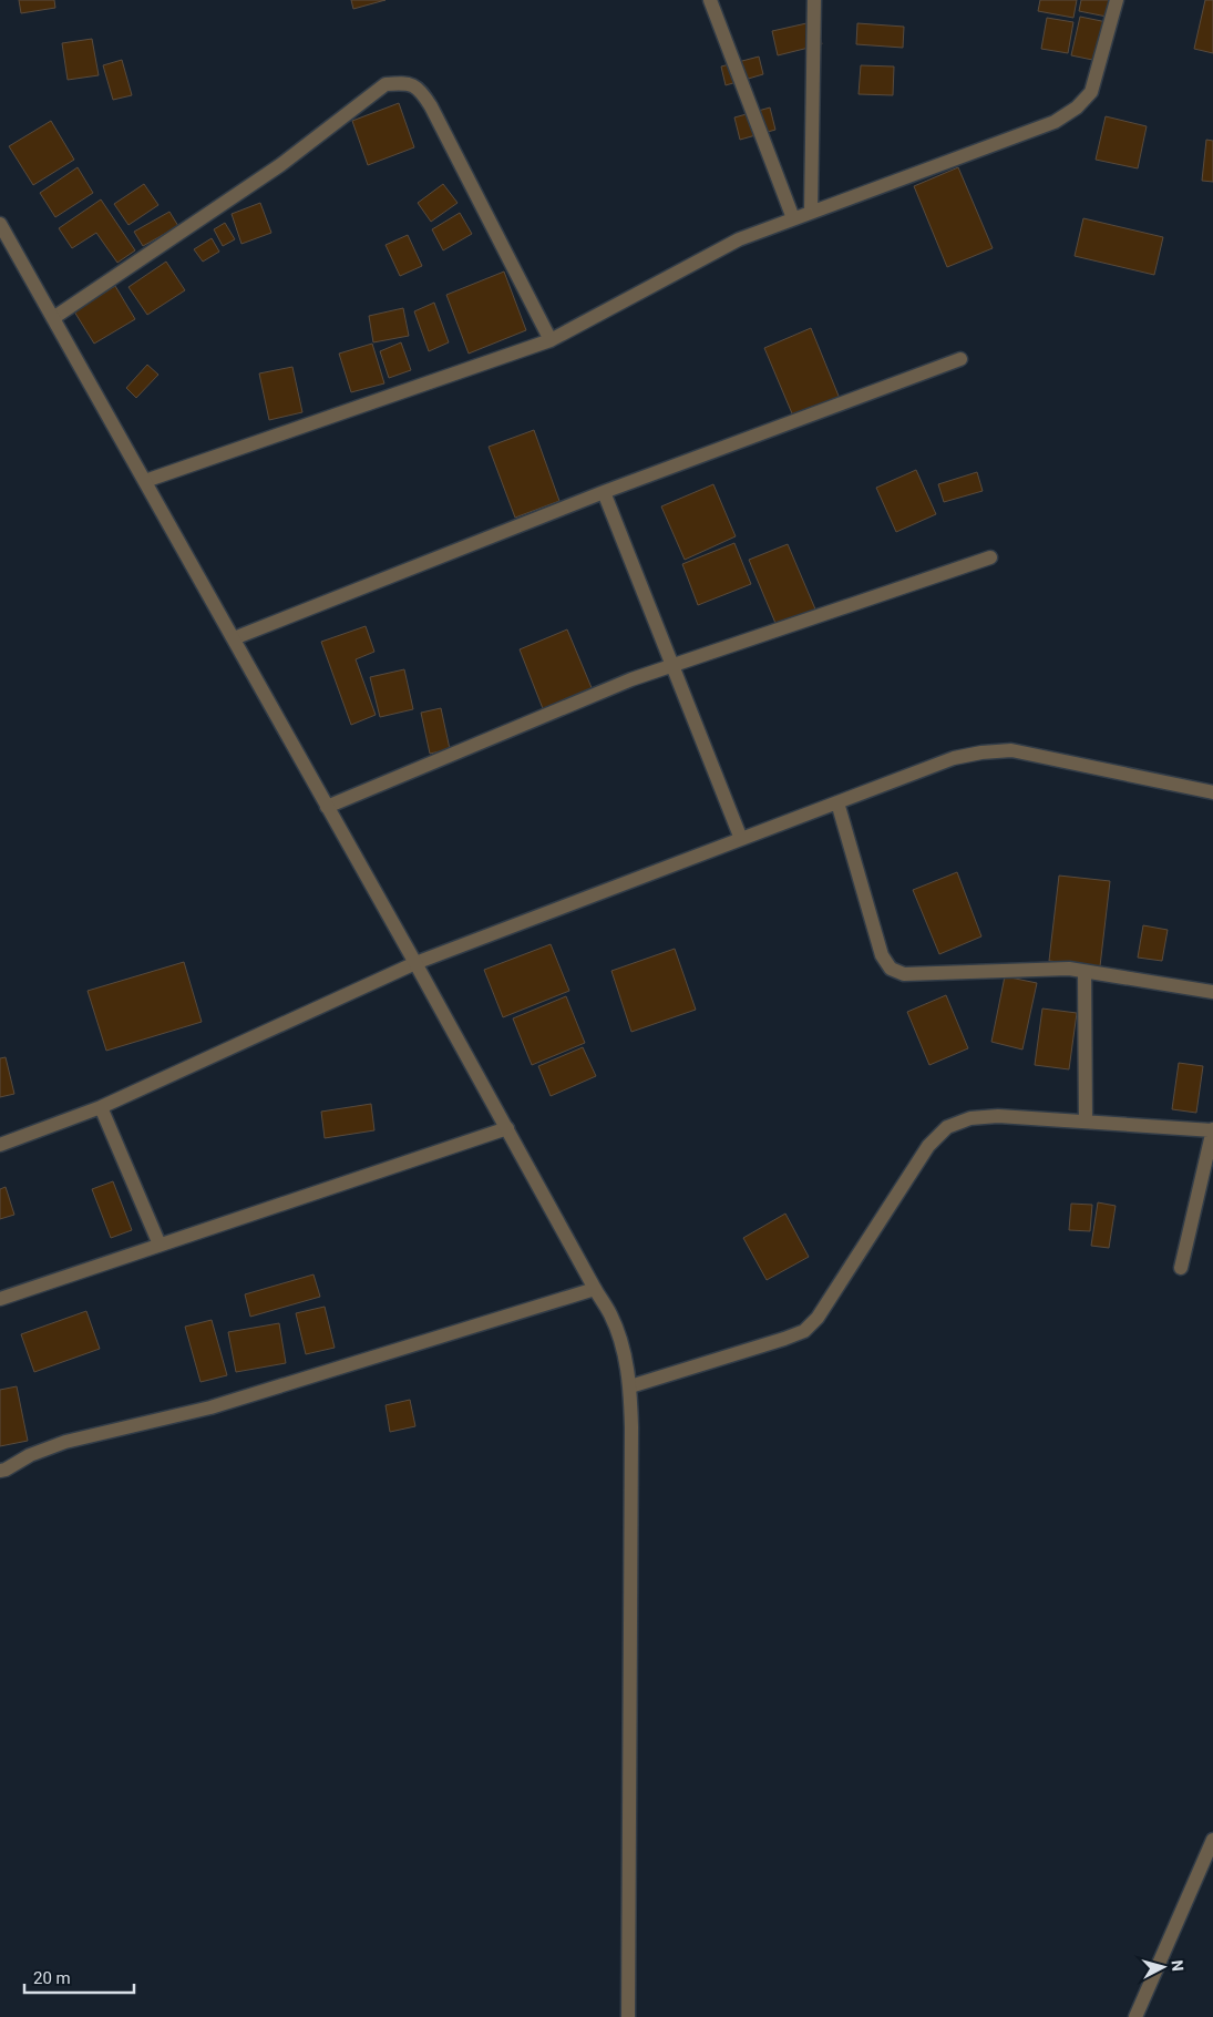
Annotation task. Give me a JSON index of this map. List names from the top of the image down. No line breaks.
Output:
{"scale_bar":"20 m","north":"right"}
